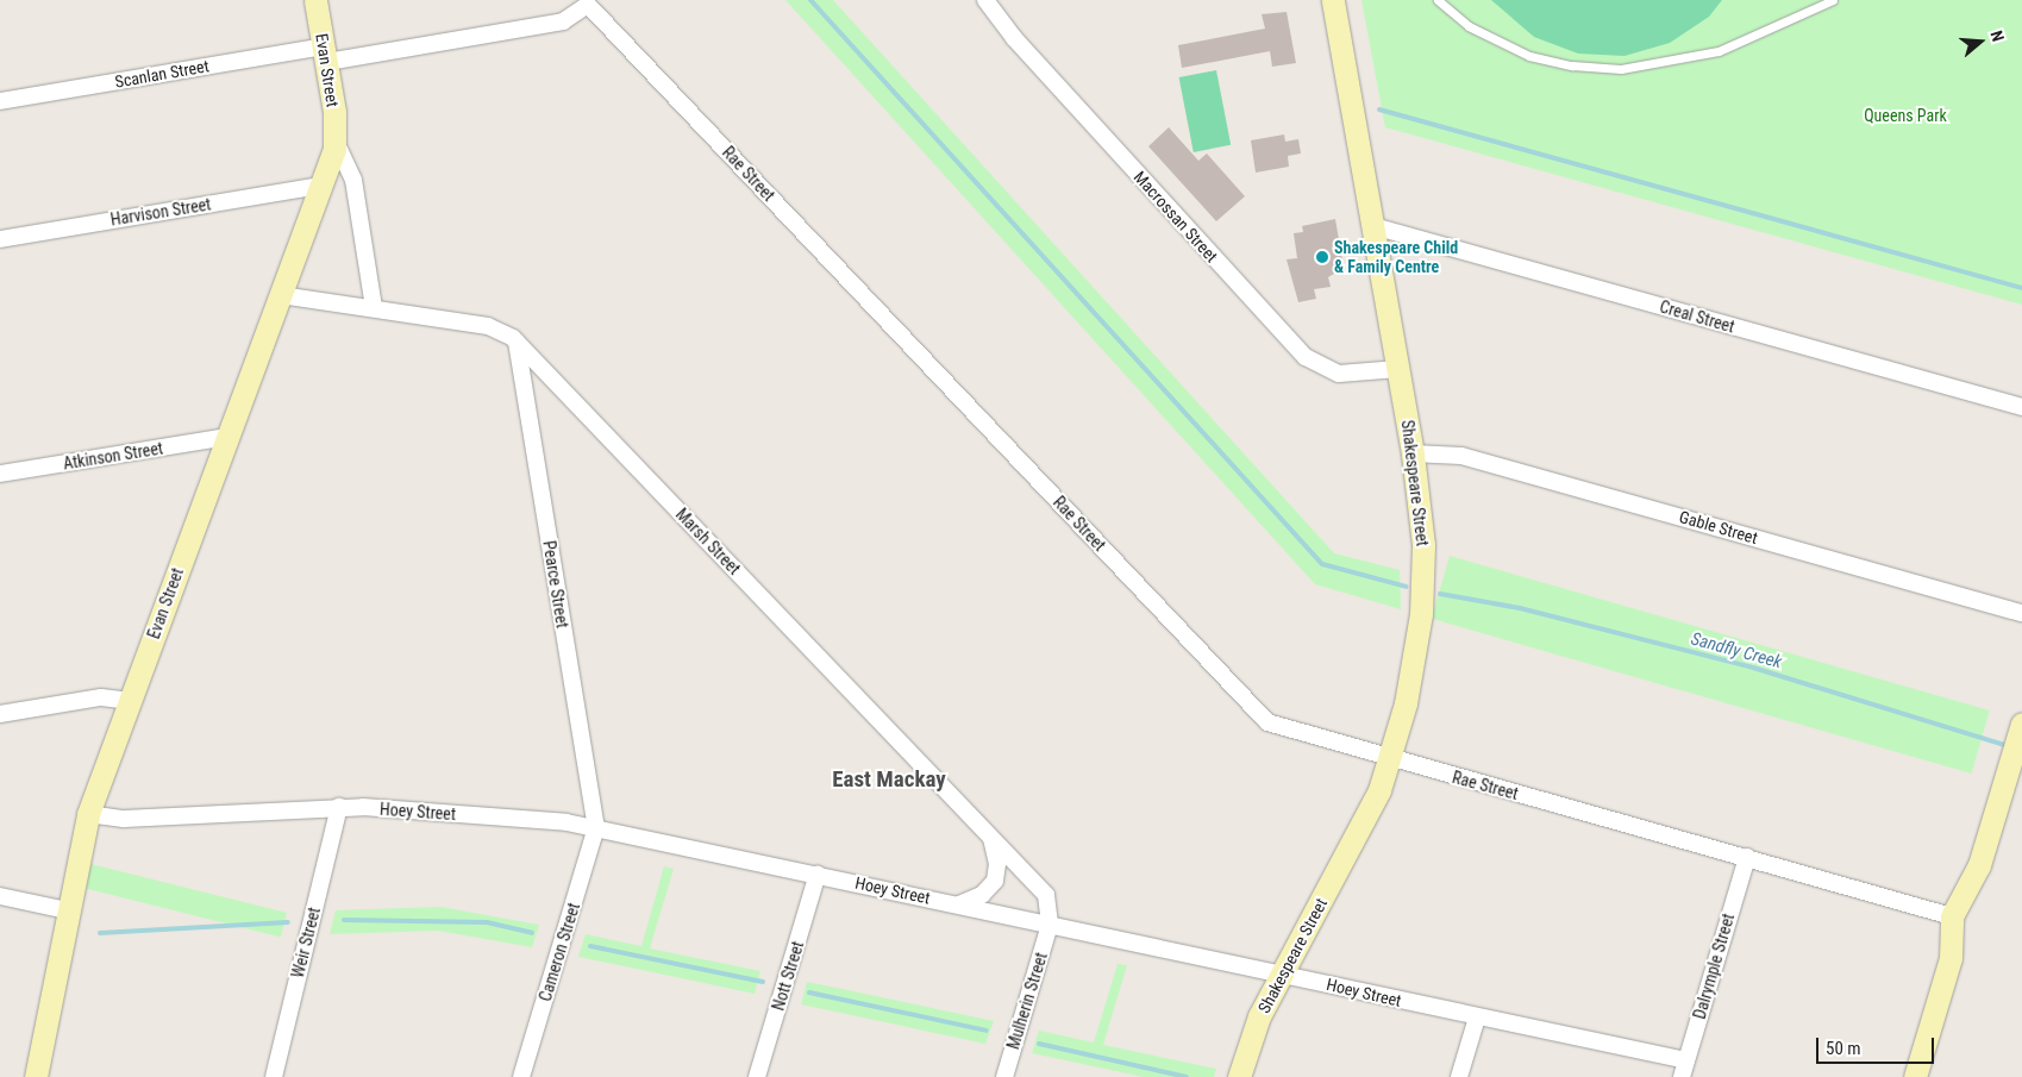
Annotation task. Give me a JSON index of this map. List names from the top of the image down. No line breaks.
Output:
{"streets":{"street":["Evan Street","Scanlan Street","Rae Street","Harvison Street","Macrossan Street","Creal Street","Atkinson Street","Shakespeare Street","Gable Street","Marsh Street","Pearce Street","Hoey Street","Weir Street","Cameron Street","Dalrymple Street","Nott Street","Mulherin Street"]},"crossings":[["Evan Street","Scanlan Street"],["Evan Street","Rae Street"],["Evan Street","Harvison Street"],["Evan Street","Atkinson Street"],["Evan Street","Marsh Street"],["Evan Street","Hoey Street"],["Scanlan Street","Rae Street"],["Rae Street","Shakespeare Street"],["Rae Street","Dalrymple Street"],["Macrossan Street","Shakespeare Street"],["Creal Street","Shakespeare Street"],["Shakespeare Street","Gable Street"],["Shakespeare Street","Hoey Street"],["Marsh Street","Pearce Street"],["Marsh Street","Hoey Street"],["Marsh Street","Mulherin Street"],["Pearce Street","Hoey Street"],["Pearce Street","Cameron Street"],["Hoey Street","Weir Street"],["Hoey Street","Cameron Street"],["Hoey Street","Dalrymple Street"],["Hoey Street","Nott Street"],["Hoey Street","Mulherin Street"]],"districts":["East Mackay"],"water":["Sandfly Creek"],"parks":["Queens Park"],"places":["Shakespeare Child & Family Centre"],"scale_bar":"50 m","north":"right"}
